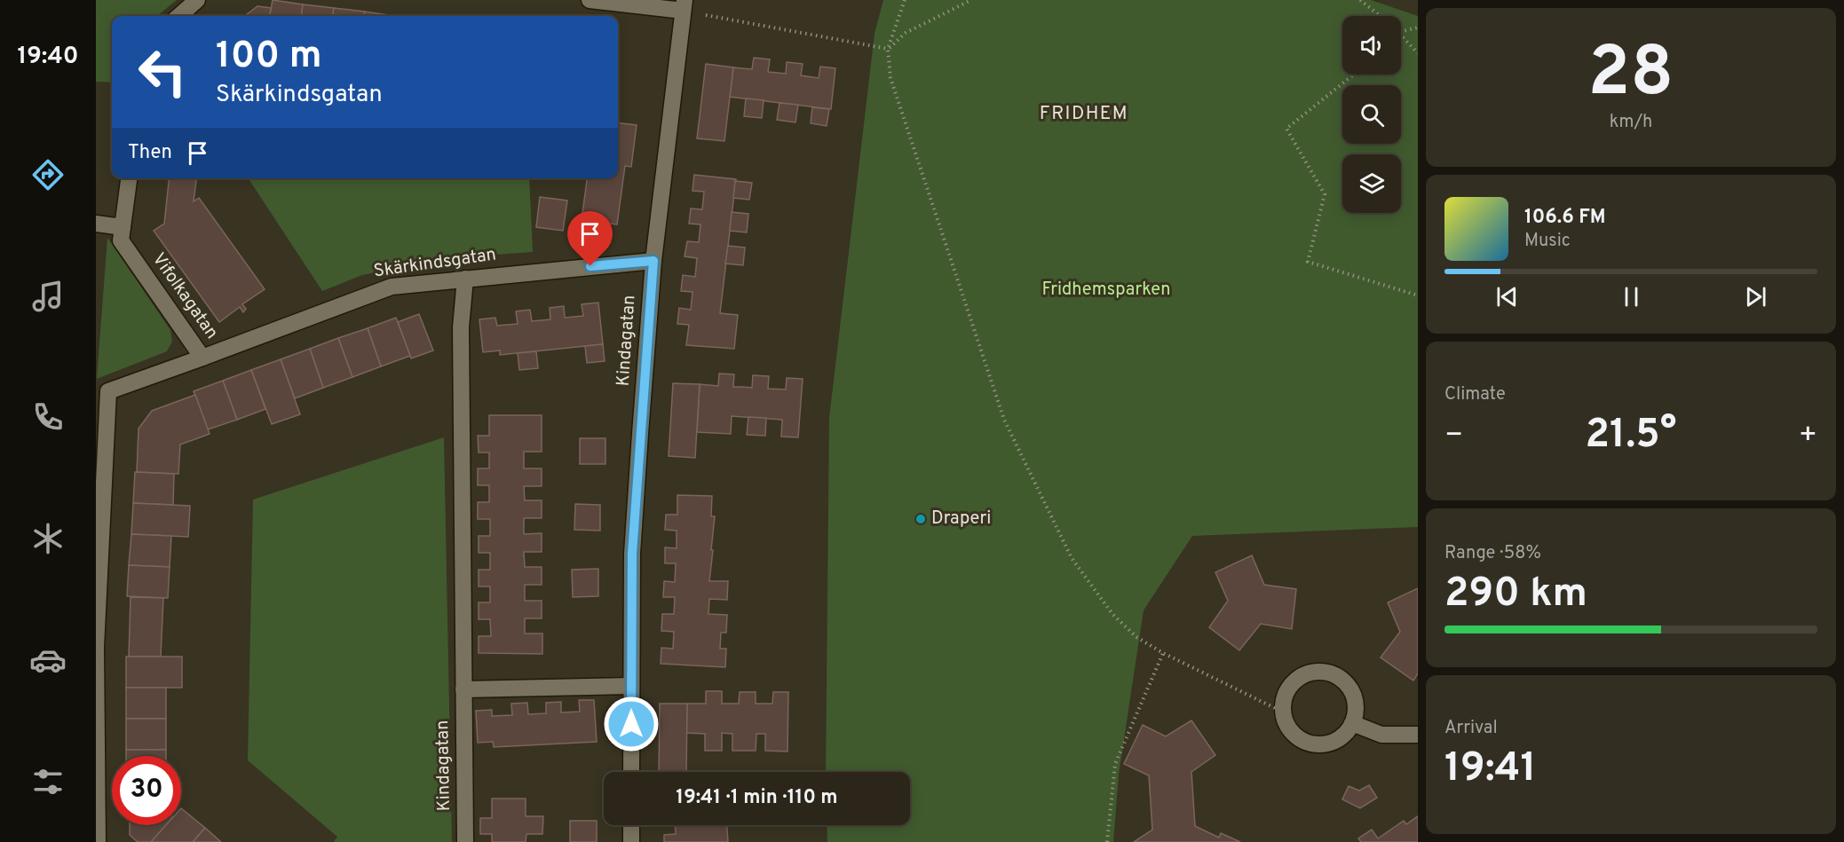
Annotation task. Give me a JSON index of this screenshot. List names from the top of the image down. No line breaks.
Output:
{"streets":{"street":["Skärkindsgatan","Vifolkagatan","Kindagatan"]},"crossings":[["Skärkindsgatan","Vifolkagatan"],["Skärkindsgatan","Kindagatan"]],"districts":["FRIDHEM"],"parks":["Fridhemsparken"],"places":["Draperi"],"page":{"tabs":"19:40","tile":[["28","km/h"],"Climate",["Range · 58%","290 km"],["Arrival","19:41"]],"turn":["100 m","Skärkindsgatan"],"then":"Then","song":["106.6 FM","Music"],"heat":["−","21.5°","+"],"limit":"30","trip":"19:41 · 1 min · 110 m"}}
